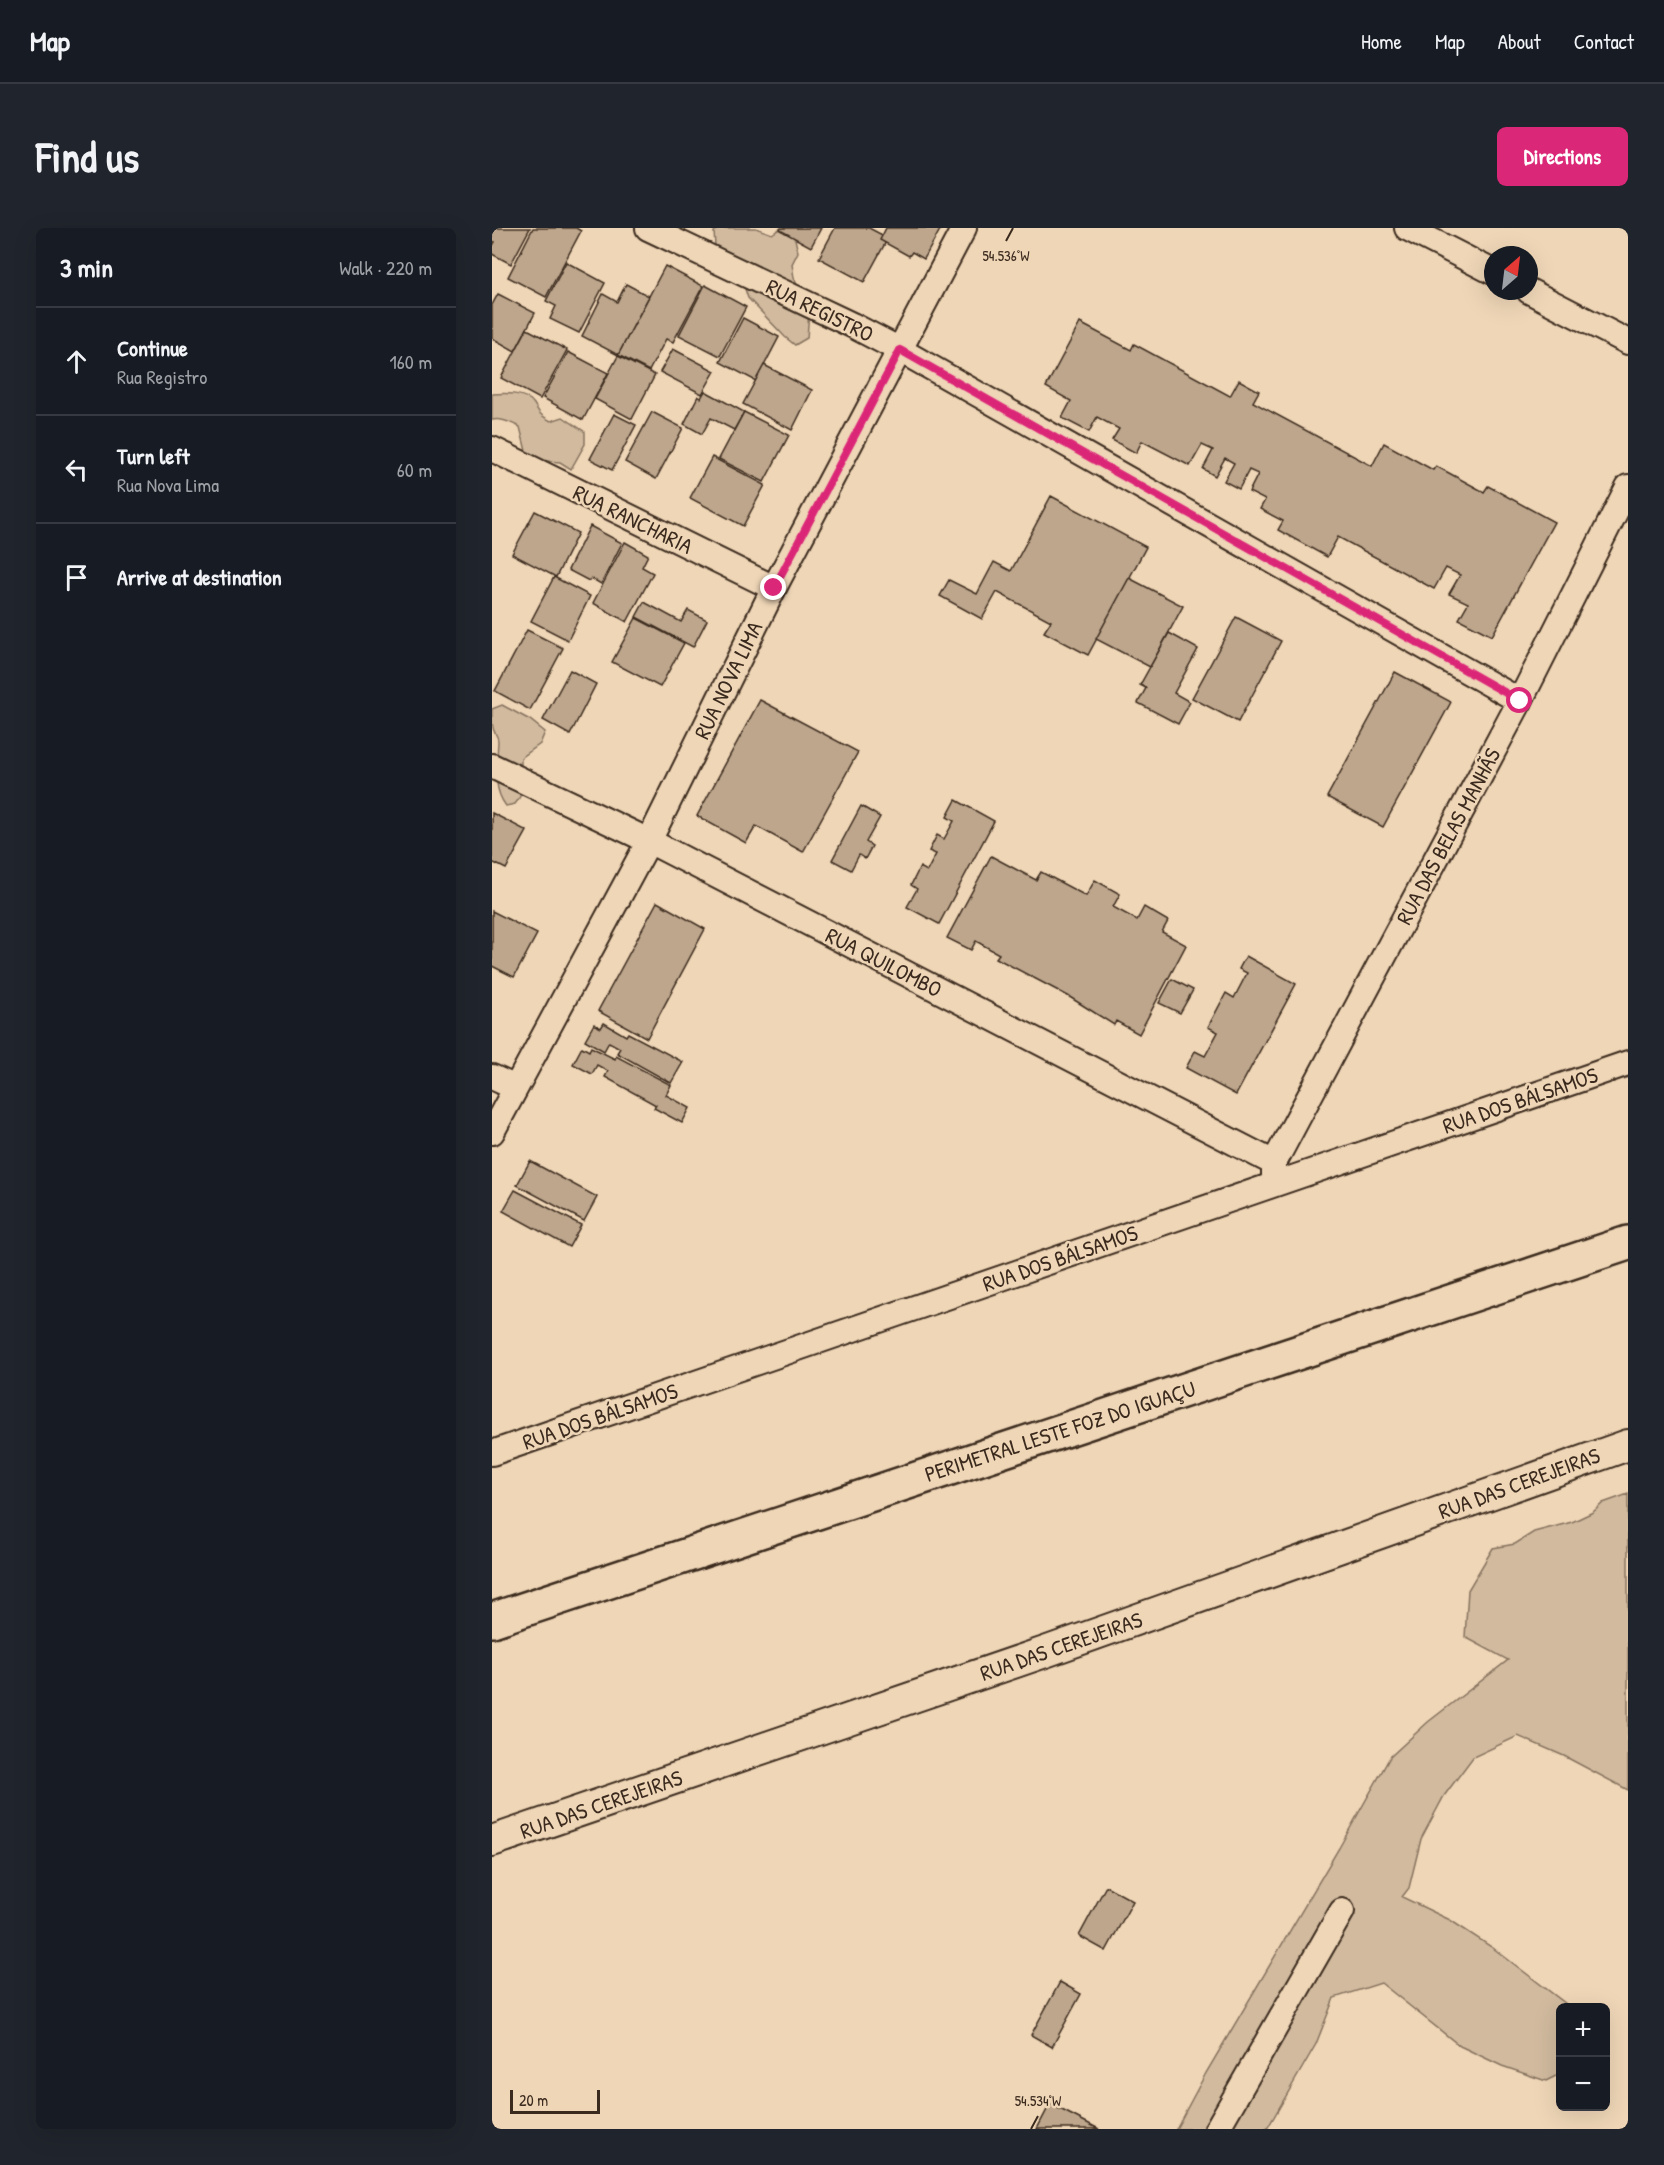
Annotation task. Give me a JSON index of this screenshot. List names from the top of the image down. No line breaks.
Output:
{"streets":{"highway":["PERIMETRAL LESTE FOZ DO IGUAÇU"],"street":["RUA REGISTRO","RUA RANCHARIA","RUA NOVA LIMA","RUA DAS BELAS MANHÃS","RUA QUILOMBO","RUA DOS BÁLSAMOS","RUA DAS CEREJEIRAS"]},"crossings":[["RUA REGISTRO","RUA NOVA LIMA"],["RUA REGISTRO","RUA DAS BELAS MANHÃS"],["RUA RANCHARIA","RUA NOVA LIMA"],["RUA NOVA LIMA","RUA QUILOMBO"],["RUA DAS BELAS MANHÃS","RUA QUILOMBO"],["RUA DAS BELAS MANHÃS","RUA DOS BÁLSAMOS"],["RUA QUILOMBO","RUA DOS BÁLSAMOS"]],"scale_bar":"20 m","north":"top right","page":{"header":"Map","nav":["Home","Map","About","Contact"],"buttons":"Directions","title":"Find us","heading":["3 min","Walk · 220 m"],"list":[["Continue","Rua Registro","160 m"],["Turn left","Rua Nova Lima","60 m"],"Arrive at destination"],"map_buttons":["+","−"],"scale":"20 m"},"coordinates":["54.536°W","54.534°W"]}
